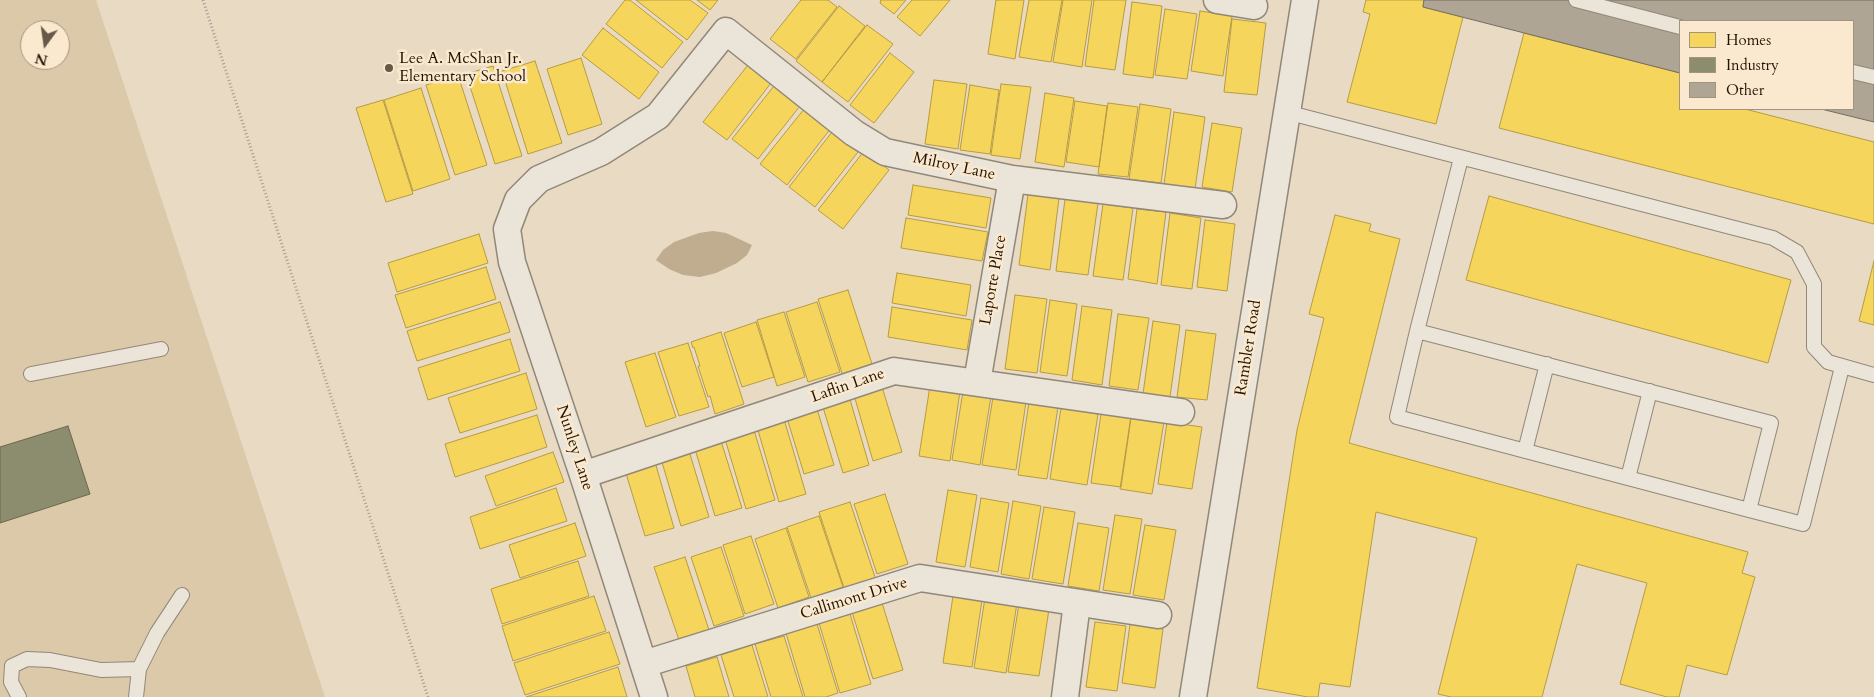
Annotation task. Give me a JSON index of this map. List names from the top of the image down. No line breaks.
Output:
{"streets":{"street":["Milroy Lane","Laporte Place","Rambler Road","Laflin Lane","Nunley Lane","Callimont Drive"]},"crossings":[["Milroy Lane","Laporte Place"],["Milroy Lane","Nunley Lane"],["Laporte Place","Laflin Lane"],["Laflin Lane","Nunley Lane"],["Nunley Lane","Callimont Drive"]],"places":["Lee A. McShan Jr. Elementary School"],"legend":["Homes","Industry","Other"],"north":"bottom"}
